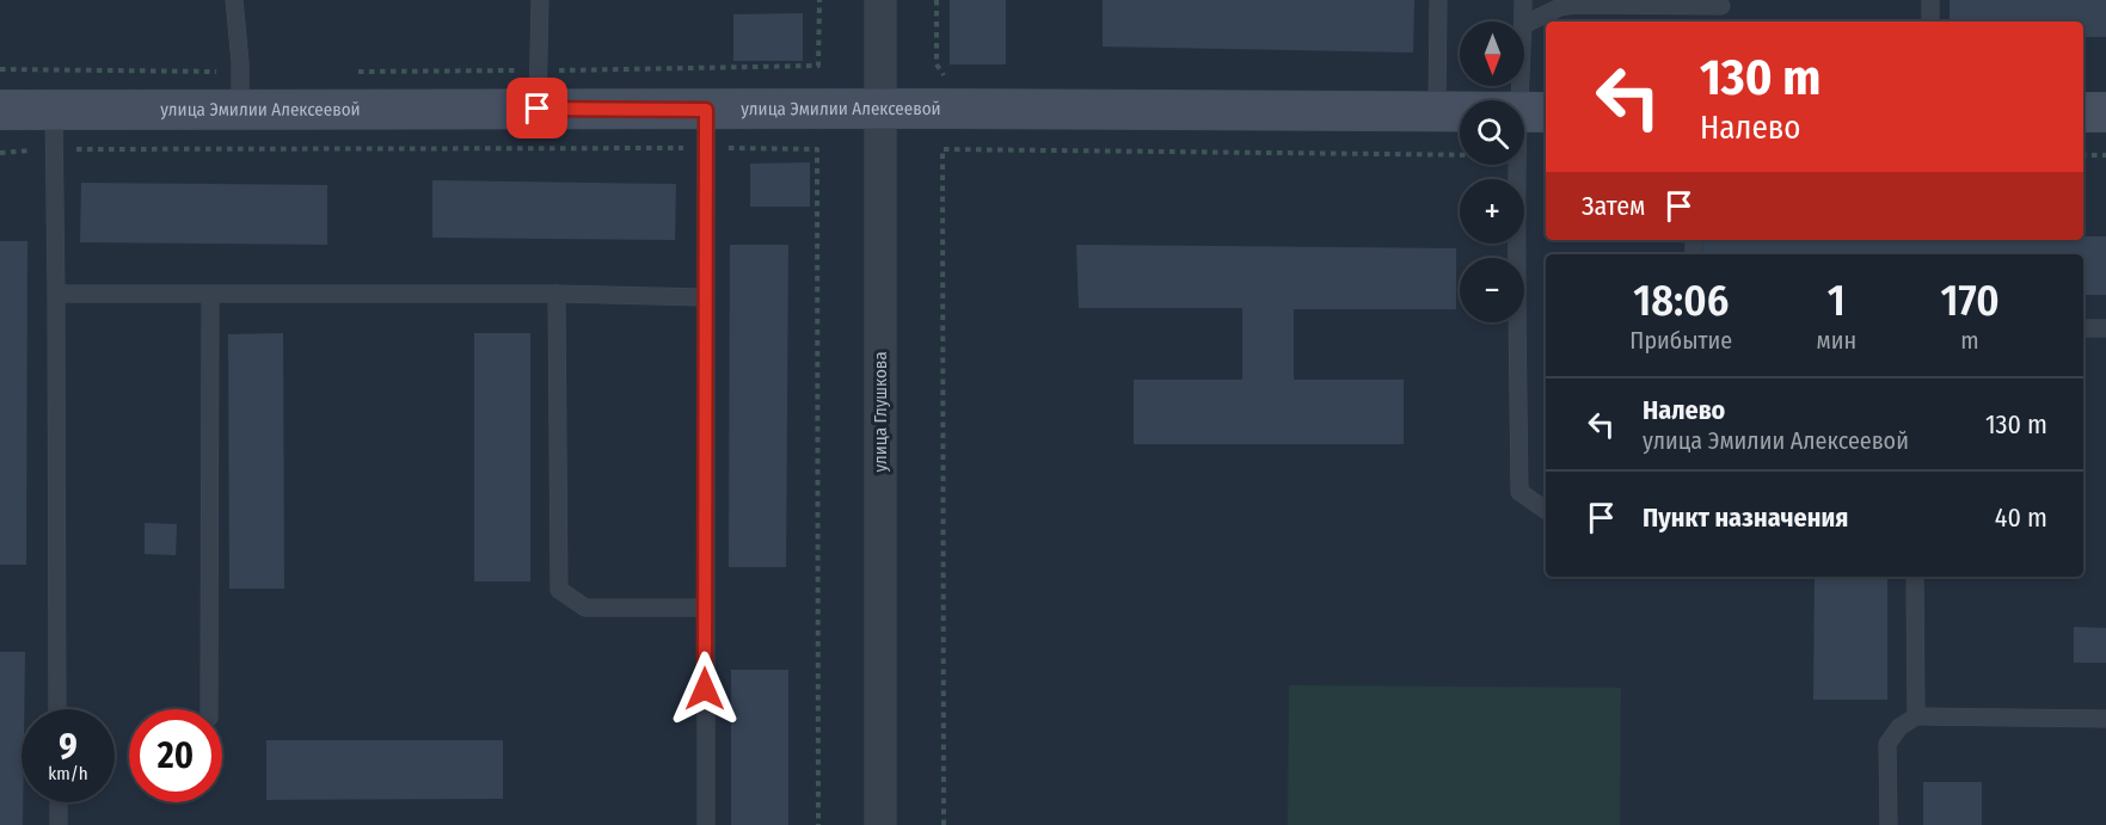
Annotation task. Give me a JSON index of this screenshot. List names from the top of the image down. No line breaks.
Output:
{"streets":{"street":["улица Эмилии Алексеевой","улица Глушкова"]},"crossings":[["улица Эмилии Алексеевой","улица Глушкова"]],"north":"bottom","page":{"map_buttons":["+","−"],"turn":["130 m","Налево"],"then":"Затем","eta":["18:06","Прибытие","1","мин","170","m"],"list":[{"name":"Налево","note":"улица Эмилии Алексеевой","value":"130 m"},{"name":"Пункт назначения","value":"40 m"}],"speed":"9 km/h","limit":"20"}}
